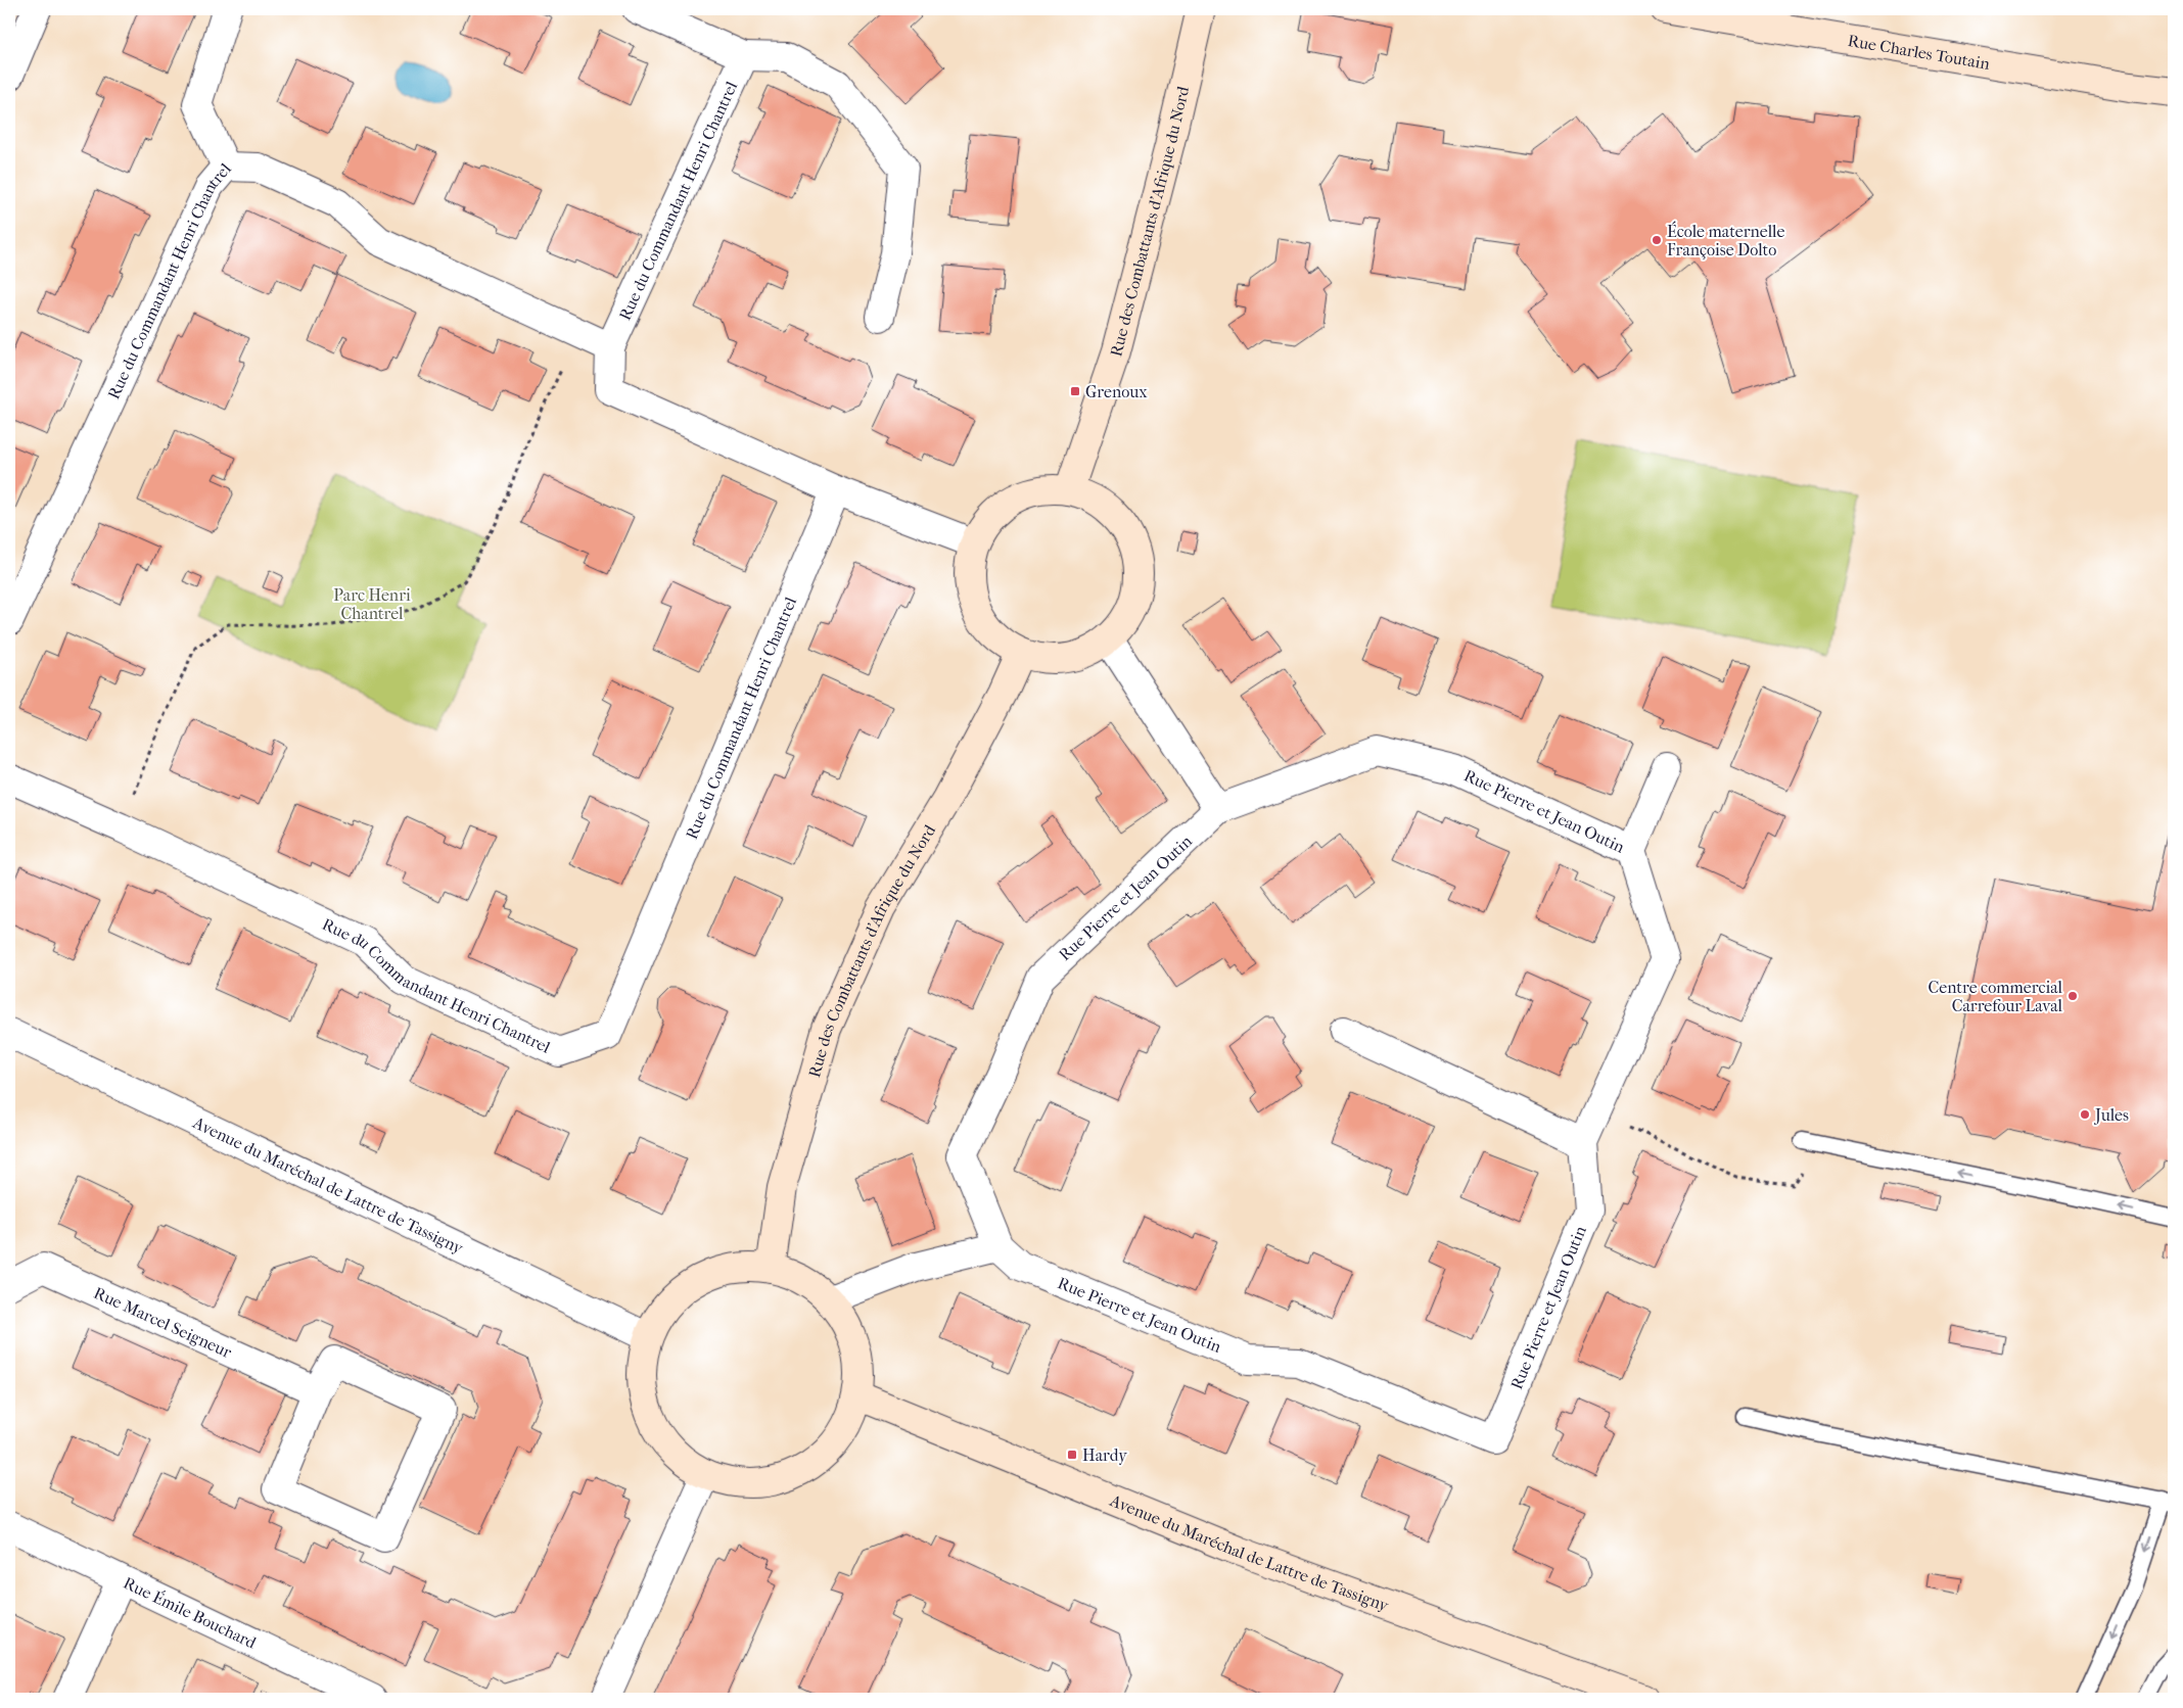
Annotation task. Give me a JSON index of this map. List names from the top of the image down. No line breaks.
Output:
{"streets":{"street":["Rue Charles Toutain","Rue du Commandant Henri Chantrel","Rue des Combattants d'Afrique du Nord","Rue Pierre et Jean Outin","Avenue du Maréchal de Lattre de Tassigny","Rue Marcel Seigneur","Rue Émile Bouchard"]},"parks":["Parc Henri Chantrel"],"places":{"other":["École maternelle Françoise Dolto","Centre commercial Carrefour Laval","Jules"],"transit":["Grenoux","Hardy"]}}
